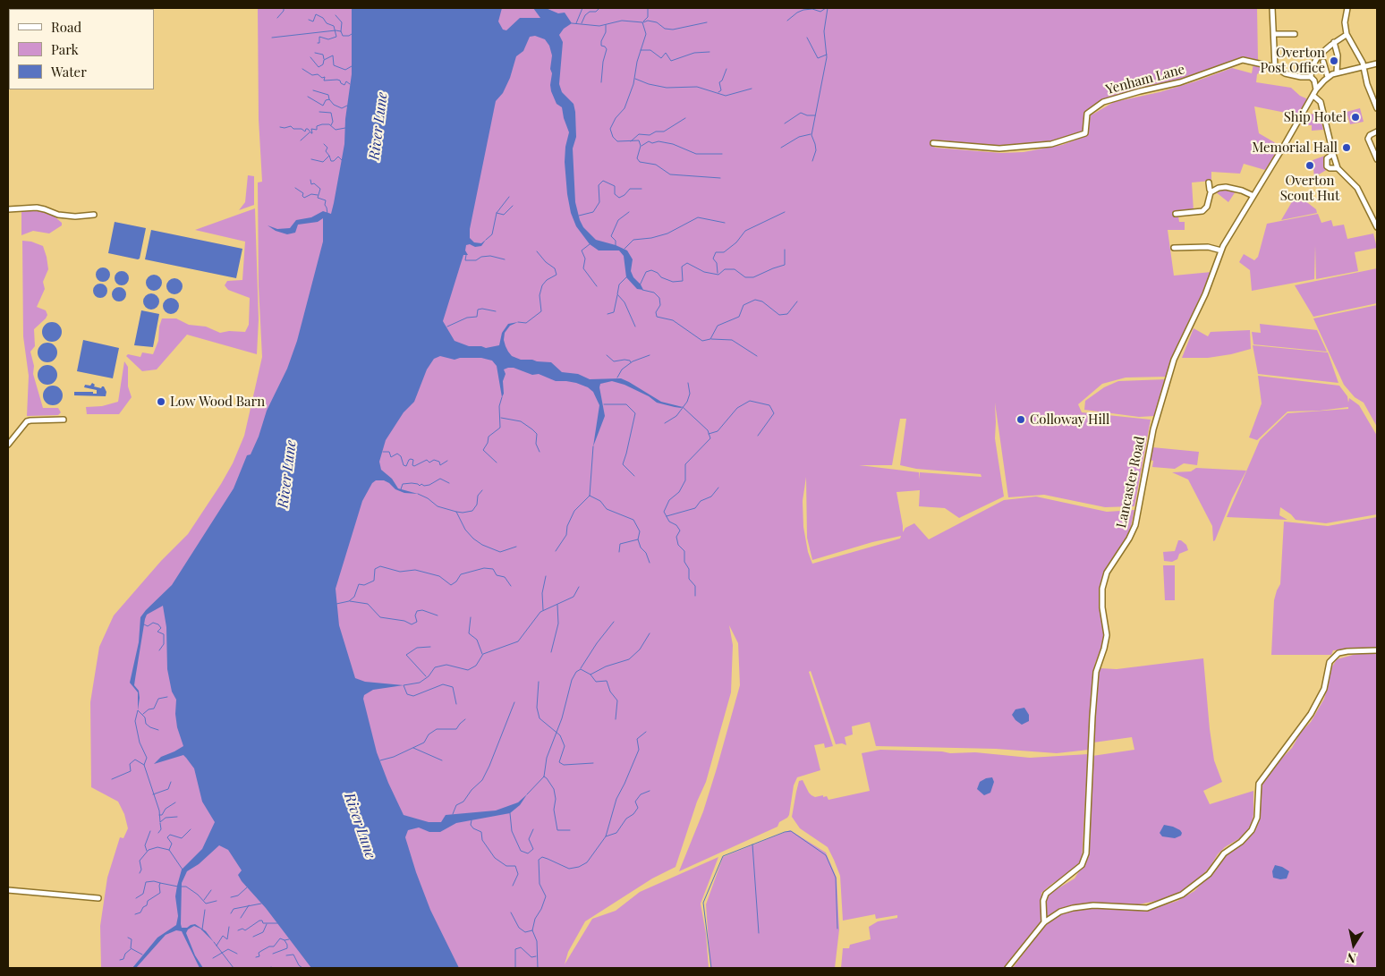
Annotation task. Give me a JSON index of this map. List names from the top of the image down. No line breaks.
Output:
{"streets":{"street":["Yenham Lane","Lancaster Road"]},"water":["River Lune"],"places":["Overton Post Office","Ship Hotel","Memorial Hall","Overton Scout Hut","Low Wood Barn","Colloway Hill"],"legend":["Road","Park","Water"],"north":"bottom"}
